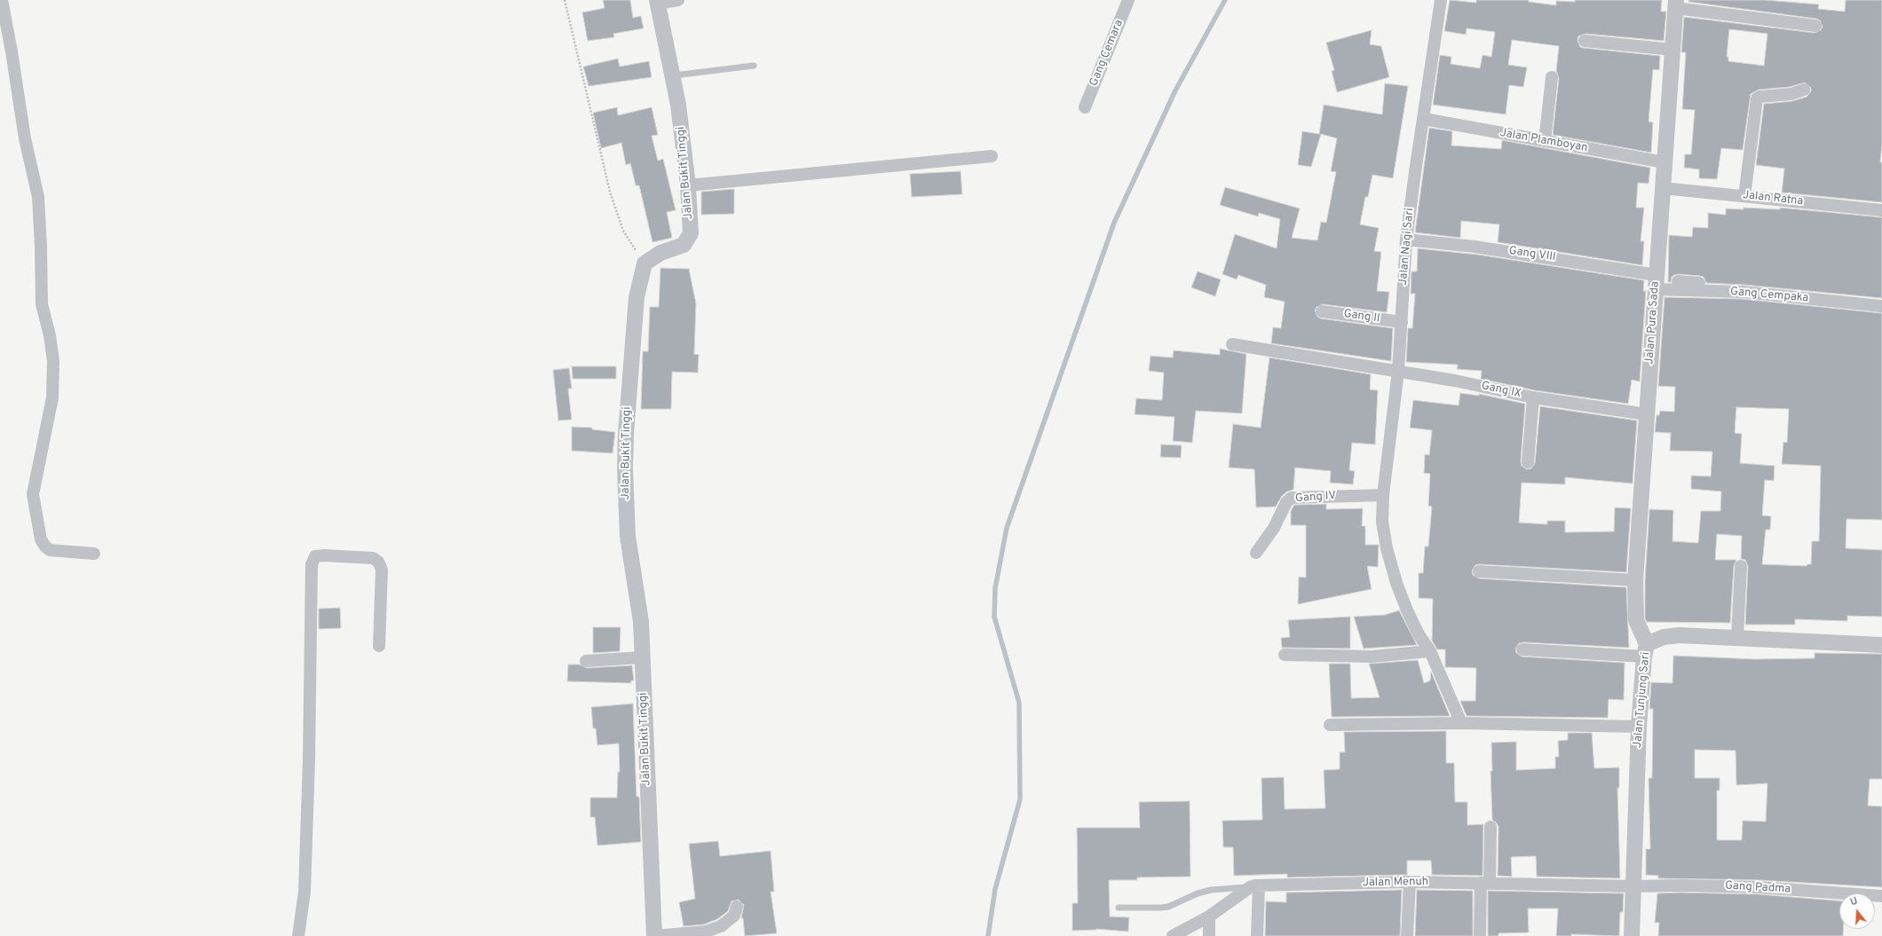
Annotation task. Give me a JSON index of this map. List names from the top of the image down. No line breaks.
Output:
{"streets":{"street":["Gang Cemara","Jalan Plamboyan","Jalan Bukit Tinggi","Jalan Ratna","Jalan Nagi Sari","Gang VIII","Gang Cempaka","Gang II","Jalan Pura Sada","Gang IX","Gang IV","Jalan Tunjung Sari","Jalan Menuh","Gang Padma"]},"crossings":[["Jalan Plamboyan","Jalan Nagi Sari"],["Jalan Plamboyan","Jalan Pura Sada"],["Jalan Ratna","Jalan Pura Sada"],["Jalan Nagi Sari","Gang VIII"],["Jalan Nagi Sari","Gang II"],["Jalan Nagi Sari","Gang IX"],["Jalan Nagi Sari","Gang IV"],["Gang VIII","Gang Cempaka"],["Gang VIII","Jalan Pura Sada"],["Gang Cempaka","Jalan Pura Sada"],["Jalan Pura Sada","Gang IX"],["Jalan Pura Sada","Jalan Tunjung Sari"],["Jalan Tunjung Sari","Jalan Menuh"],["Jalan Tunjung Sari","Gang Padma"],["Jalan Menuh","Gang Padma"]],"north":"top"}
